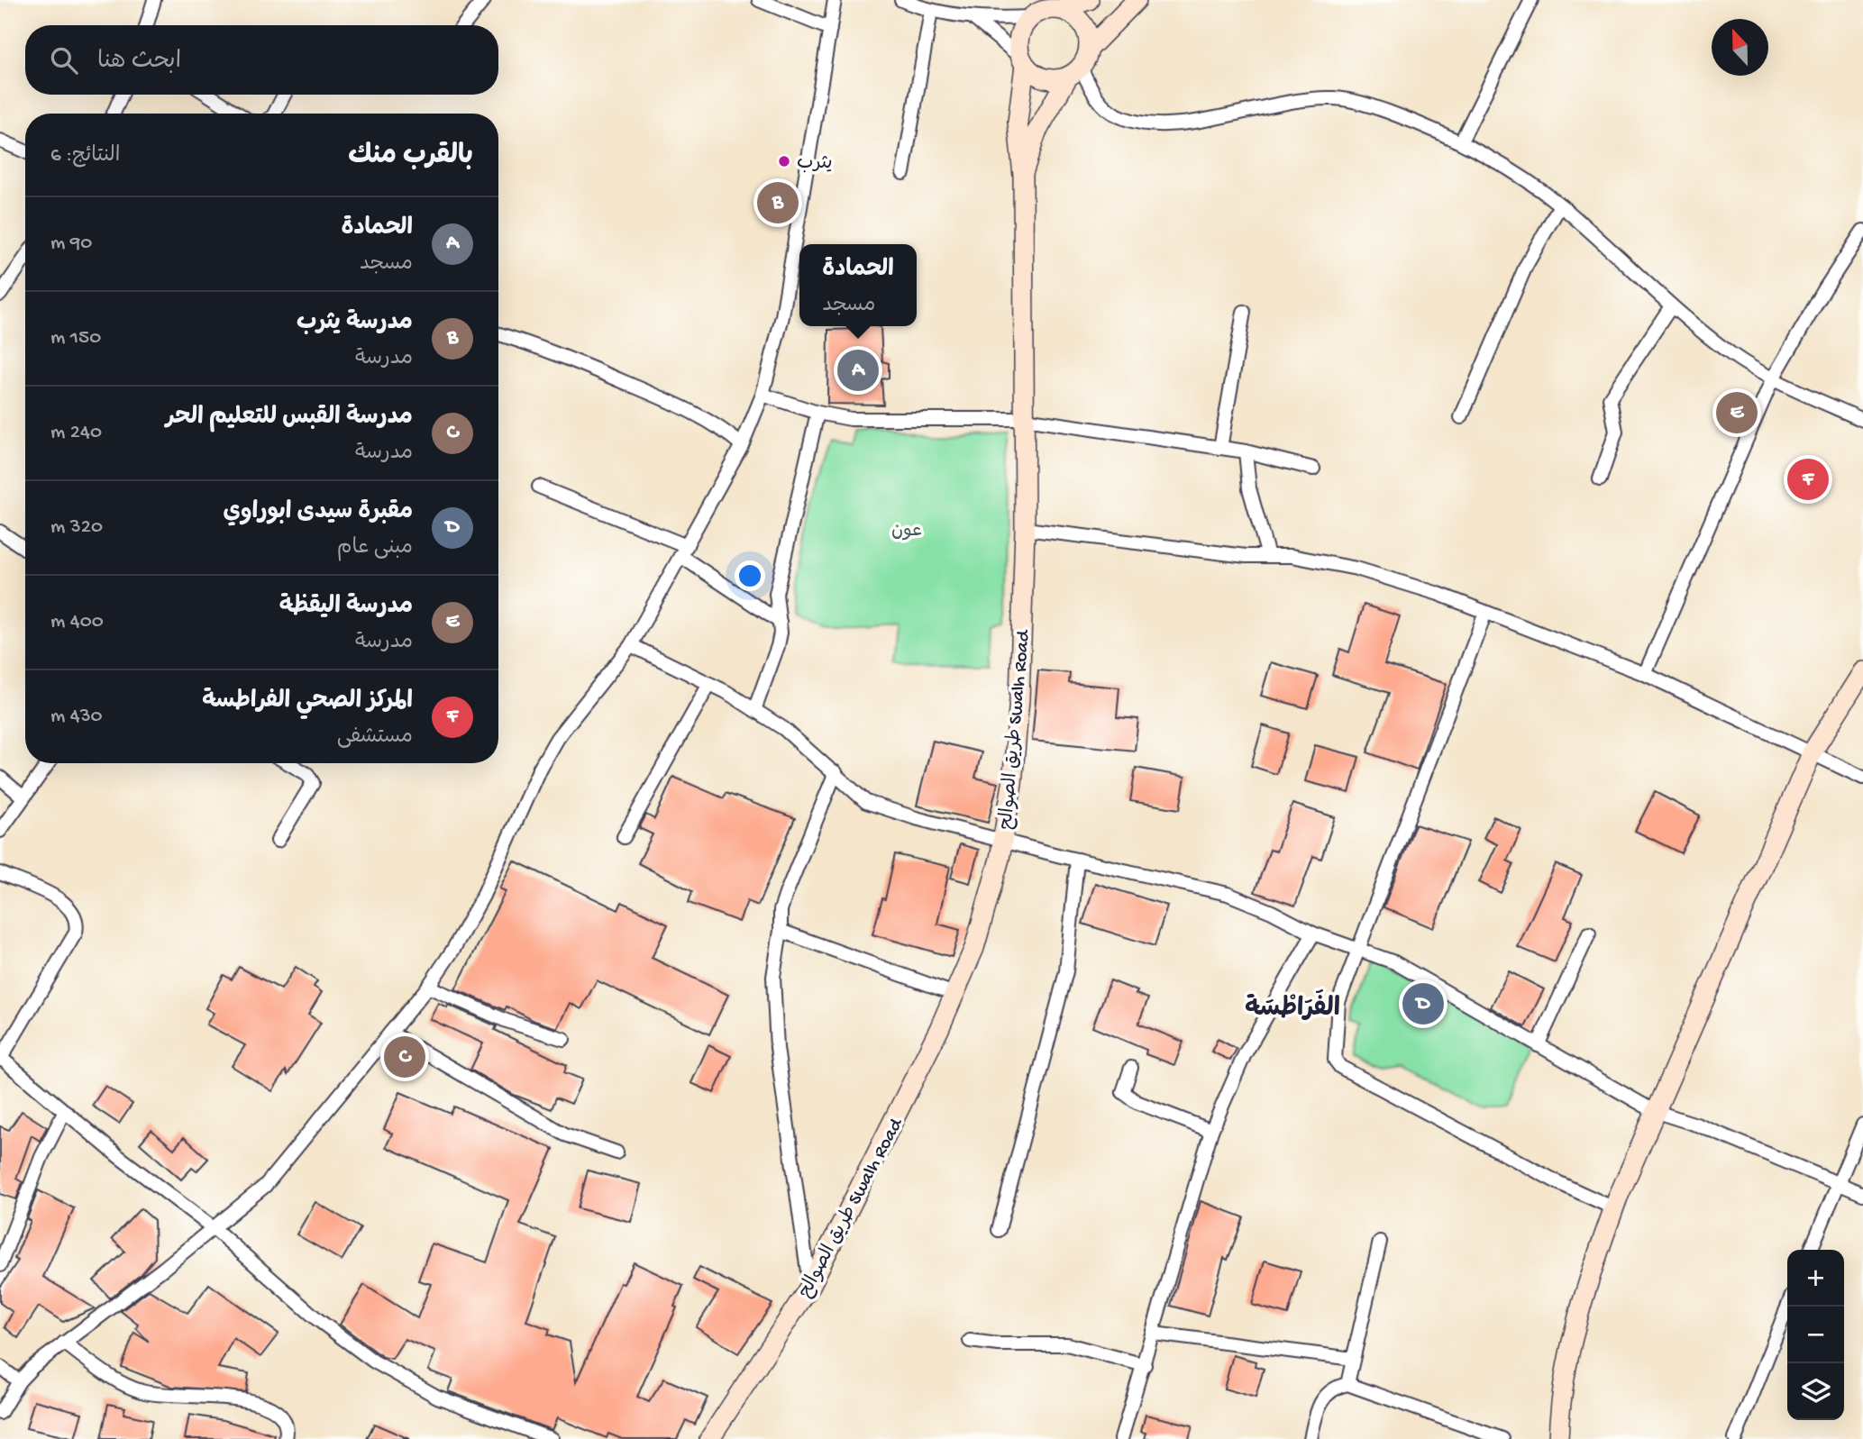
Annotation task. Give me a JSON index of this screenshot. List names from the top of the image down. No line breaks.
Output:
{"streets":{"street":["طريق الصوالح Swalh Road"]},"districts":["الفَرَاطْسَة"],"parks":["عون"],"places":["يثرب"],"north":"top","page":{"search":"ابحث هنا","heading":["بالقرب منك","النتائج: 6"],"pins":["B","A","E","F","D","C"],"list":[{"mark":"A","name":"الحمادة","note":"مسجد","value":"90 m"},{"mark":"B","name":"مدرسة يثرب","note":"مدرسة","value":"150 m"},{"mark":"C","name":"مدرسة القبس للتعليم الحر","note":"مدرسة","value":"240 m"},{"mark":"D","name":"مقبرة سيدى ابوراوي","note":"مبنى عام","value":"320 m"},{"mark":"E","name":"مدرسة اليقظة","note":"مدرسة","value":"400 m"},{"mark":"F","name":"المركز الصحي الفراطسة","note":"مستشفى","value":"430 m"}],"popup":["الحمادة","مسجد"],"map_buttons":["+","−"]}}
